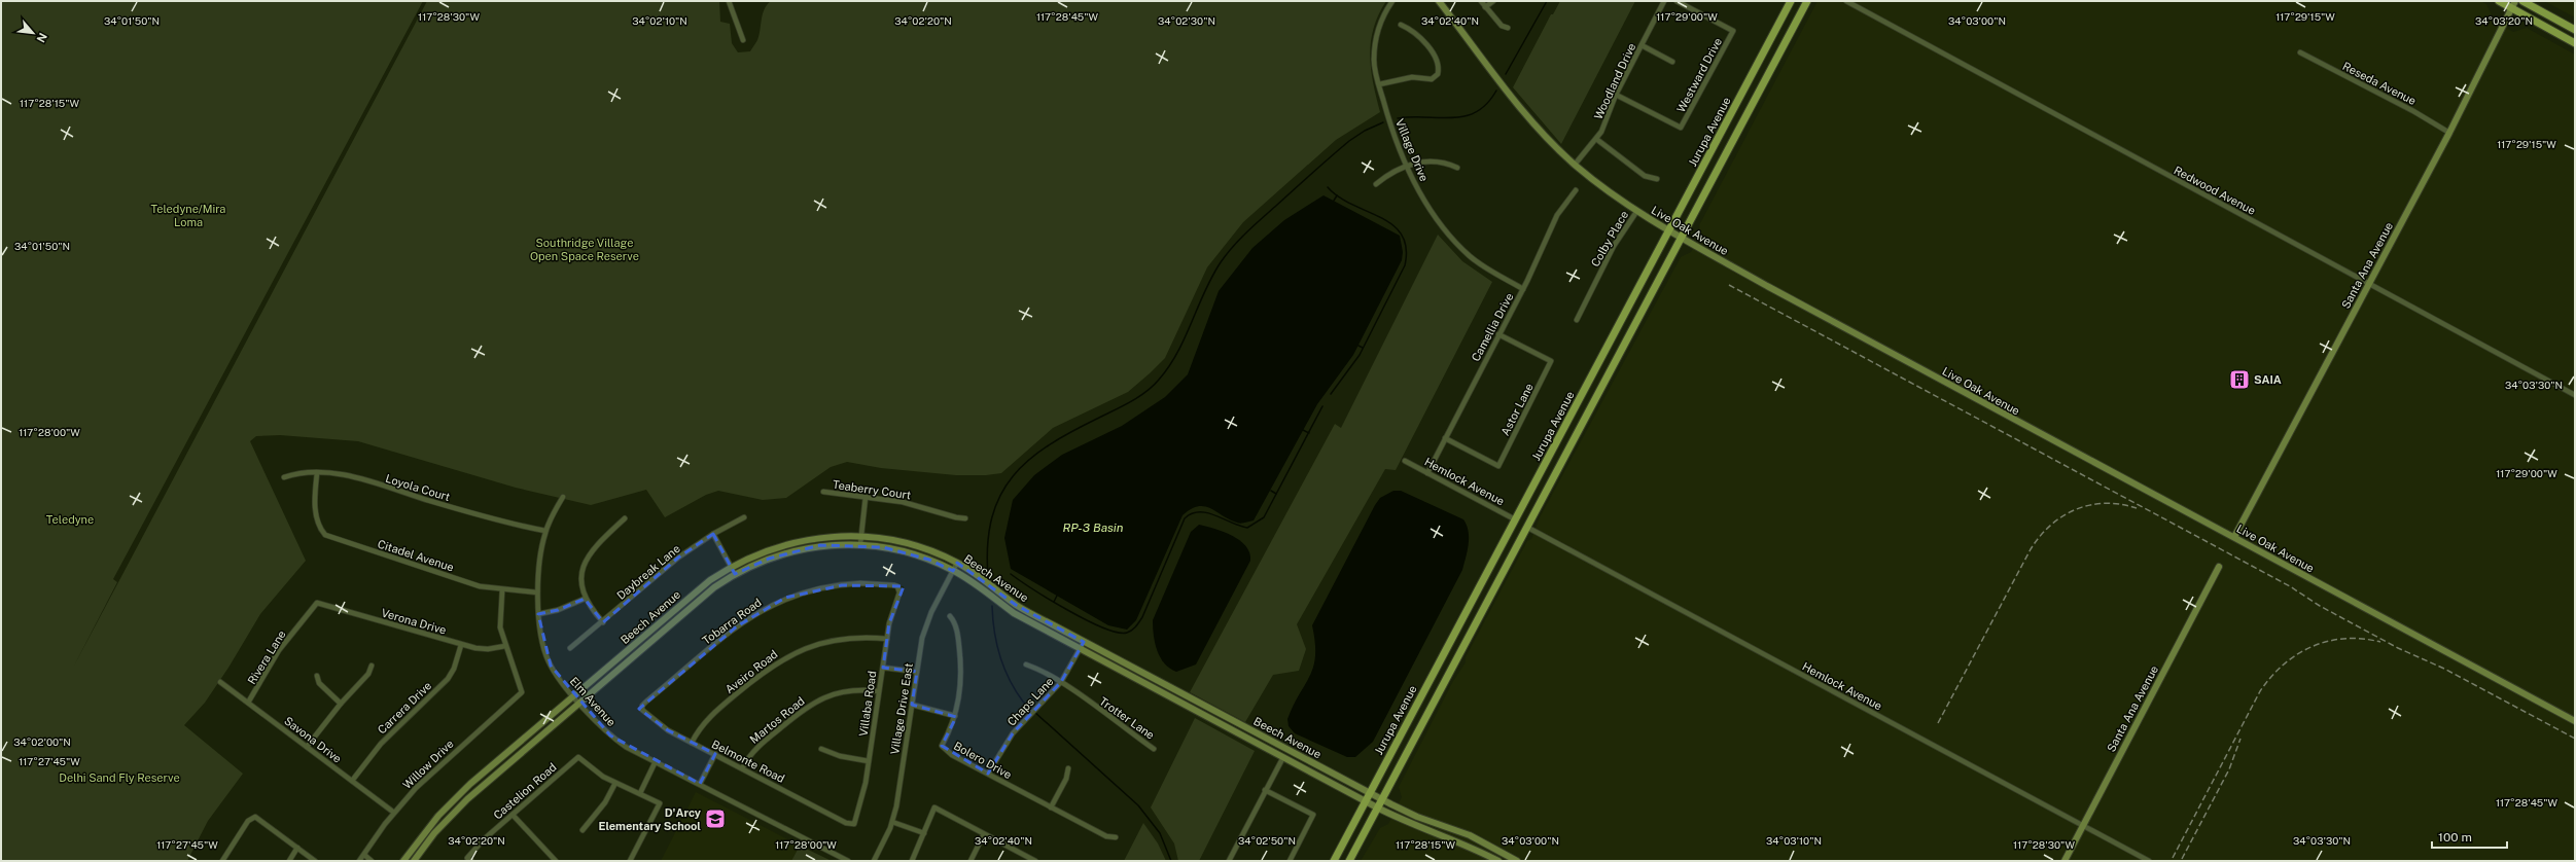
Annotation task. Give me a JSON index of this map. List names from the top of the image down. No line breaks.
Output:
{"streets":{"main road":["Jurupa Avenue"],"street":["Westward Drive","Woodland Drive","Reseda Avenue","Village Drive","Redwood Avenue","Live Oak Avenue","Colby Place","Santa Ana Avenue","Camellia Drive","Astor Lane","Hemlock Avenue","Loyola Court","Teaberry Court","Citadel Avenue","Daybreak Lane","Beech Avenue","Verona Drive","Tobarra Road","Rivera Lane","Aveiro Road","Elm Avenue","Chaps Lane","Villaba Road","Carrera Drive","Village Drive East","Trotter Lane","Martos Road","Savona Drive","Bolero Drive","Belmonte Road","Willow Drive","Castelion Road"]},"crossings":[["Westward Drive","Woodland Drive"],["Woodland Drive","Live Oak Avenue"],["Reseda Avenue","Santa Ana Avenue"],["Jurupa Avenue","Live Oak Avenue"],["Jurupa Avenue","Hemlock Avenue"],["Jurupa Avenue","Beech Avenue"],["Village Drive","Camellia Drive"],["Redwood Avenue","Santa Ana Avenue"],["Live Oak Avenue","Colby Place"],["Live Oak Avenue","Santa Ana Avenue"],["Santa Ana Avenue","Hemlock Avenue"],["Camellia Drive","Astor Lane"],["Camellia Drive","Hemlock Avenue"],["Loyola Court","Citadel Avenue"],["Loyola Court","Elm Avenue"],["Citadel Avenue","Elm Avenue"],["Beech Avenue","Elm Avenue"],["Beech Avenue","Chaps Lane"],["Beech Avenue","Village Drive East"],["Verona Drive","Rivera Lane"],["Verona Drive","Carrera Drive"],["Verona Drive","Willow Drive"],["Tobarra Road","Villaba Road"],["Tobarra Road","Belmonte Road"],["Rivera Lane","Savona Drive"],["Aveiro Road","Villaba Road"],["Aveiro Road","Belmonte Road"],["Chaps Lane","Trotter Lane"],["Chaps Lane","Bolero Drive"],["Villaba Road","Martos Road"],["Villaba Road","Belmonte Road"],["Carrera Drive","Savona Drive"],["Martos Road","Belmonte Road"],["Savona Drive","Willow Drive"]],"water":["RP-3 Basin"],"parks":["Teledyne/Mira Loma","Southridge Village Open Space Reserve","Teledyne","Delhi Sand Fly Reserve"],"places":{"building":["SAIA"],"school or university":["D'Arcy Elementary School"]},"scale_bar":"100 m","north":"bottom right","coordinates":["117°28'45\"W","117°29'00\"W","117°29'15\"W","117°28'30\"W","34°01'50\"N","34°02'10\"N","34°02'20\"N","34°02'30\"N","34°02'40\"N","34°03'00\"N","34°03'20\"N","117°28'15\"W","34°03'30\"N","117°28'00\"W","34°02'00\"N","117°27'45\"W","34°02'50\"N","34°03'10\"N"]}
